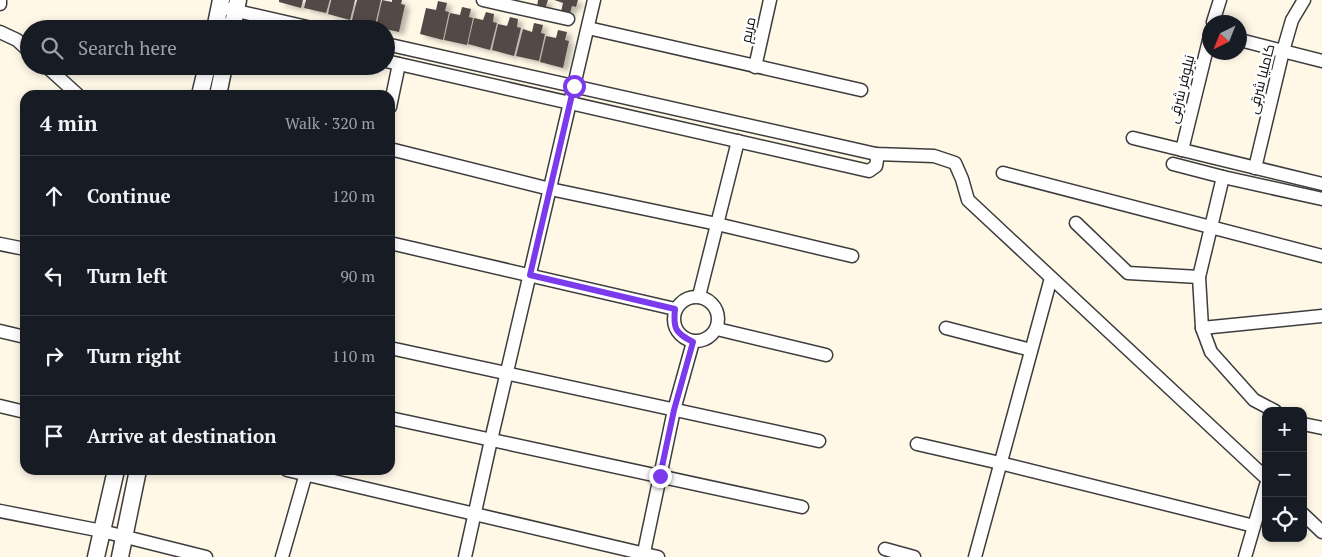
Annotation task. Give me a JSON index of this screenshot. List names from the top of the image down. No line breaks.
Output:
{"streets":{"street":["مریم","کاملیا شرقی","نیلوفر شرقی"]},"north":"bottom left","page":{"search":"Search here","heading":["4 min","Walk · 320 m"],"list":[["Continue","120 m"],["Turn left","90 m"],["Turn right","110 m"],"Arrive at destination"],"map_buttons":["+","−"]}}
